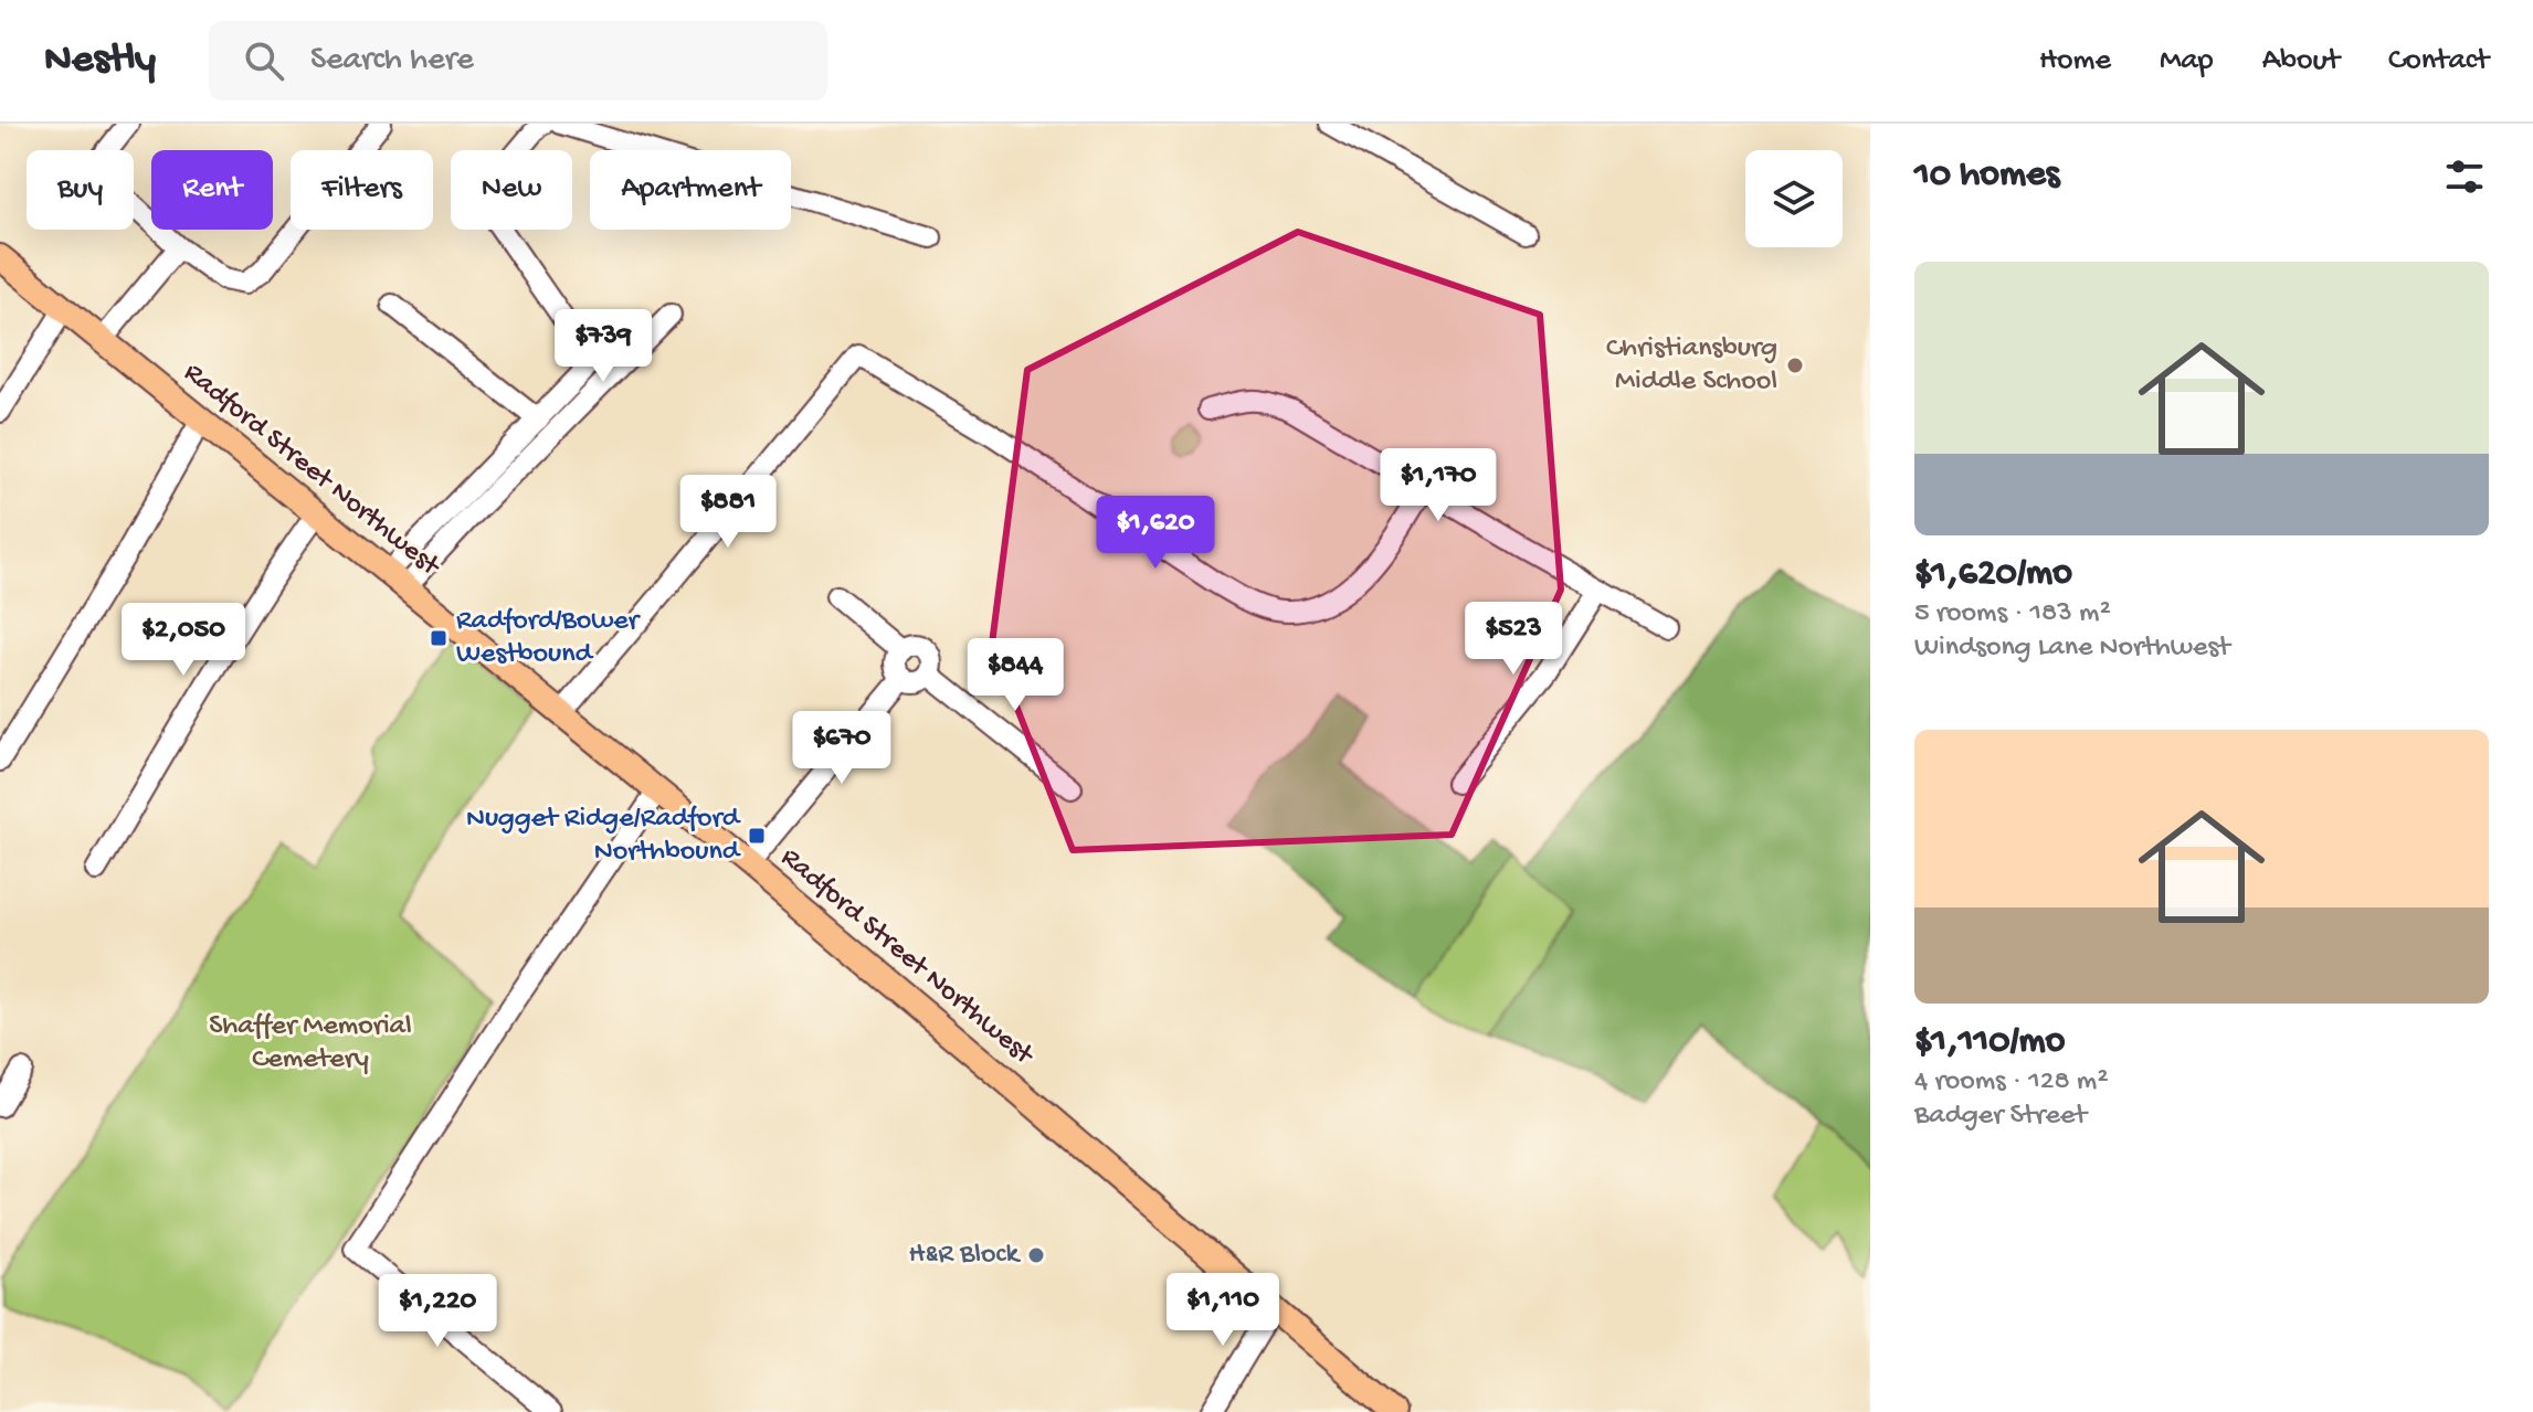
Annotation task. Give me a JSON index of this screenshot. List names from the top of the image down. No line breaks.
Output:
{"streets":{"main road":["Radford Street Northwest"]},"parks":["Shaffer Memorial Cemetery"],"places":{"other":["Christiansburg Middle School","H&R Block"],"transit":["Radford/Bower Westbound","Nugget Ridge/Radford Northbound"]},"page":{"header":"Nestly","search":"Search here","nav":["Home","Map","About","Contact"],"heading":"10 homes","chip":["Buy","Rent","Filters","New","Apartment"],"list":[{"name":"$1,620/mo","note":"5 rooms · 183 m² · Windsong Lane Northwest"},{"name":"$1,110/mo","note":"4 rooms · 128 m² · Badger Street"}],"price":["$739","$1,170","$881","$1,620","$523","$2,050","$844","$670","$1,110","$1,220"]}}
